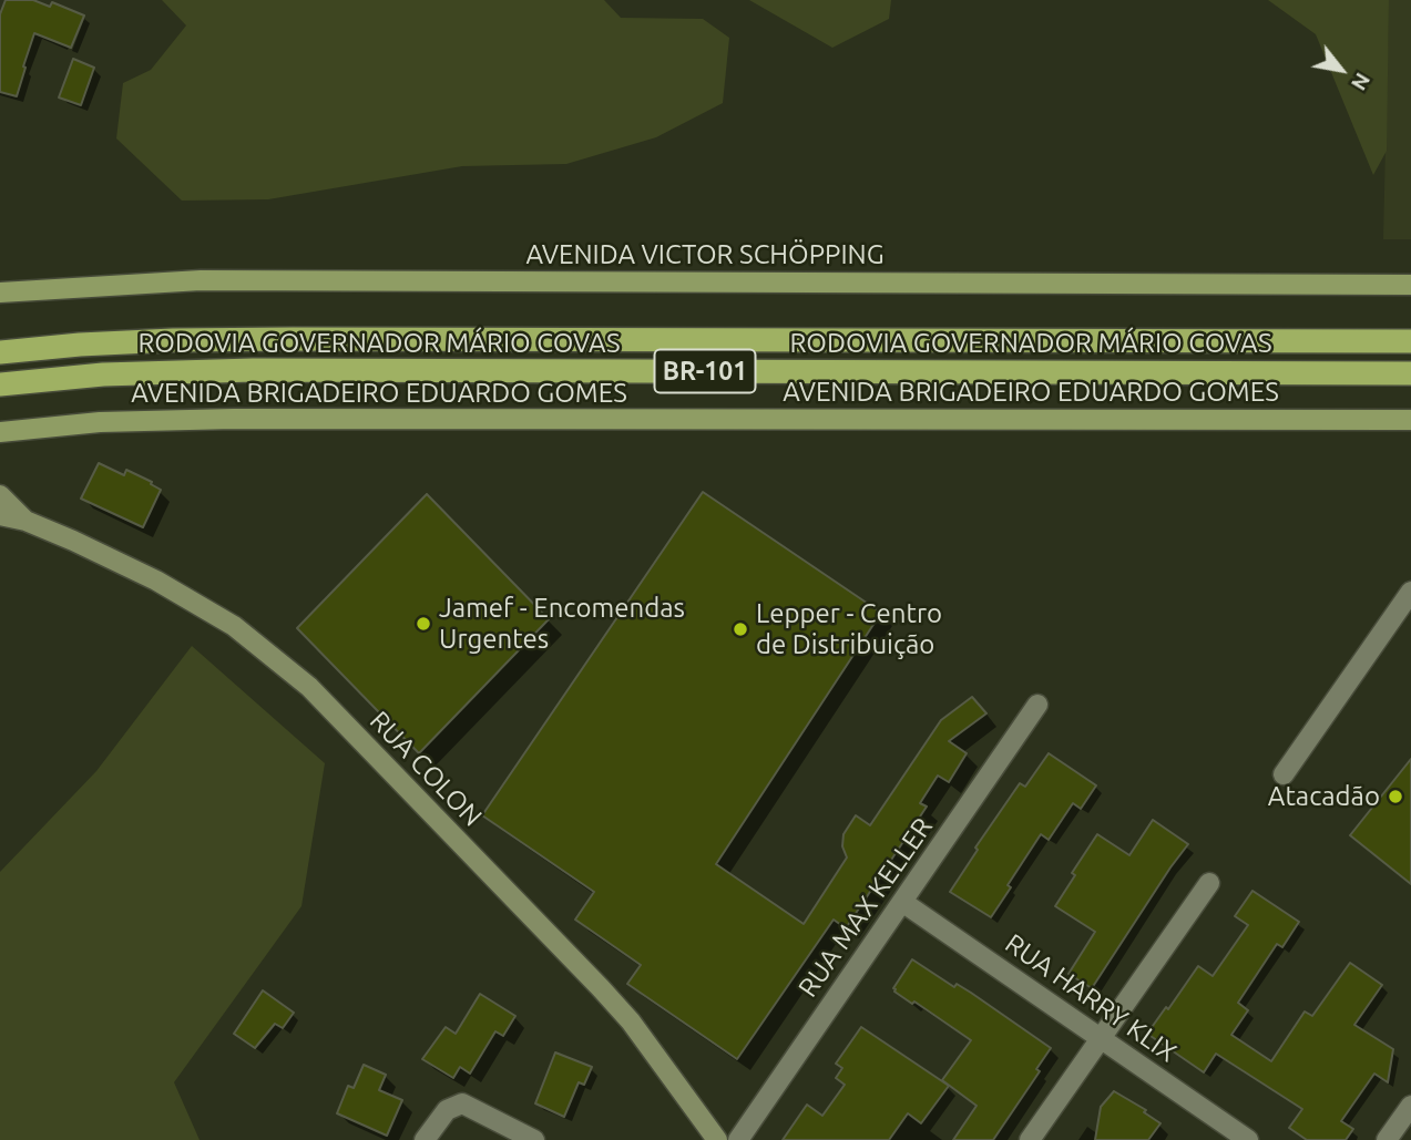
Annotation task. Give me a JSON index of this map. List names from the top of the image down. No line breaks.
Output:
{"streets":{"highway":["RODOVIA GOVERNADOR MÁRIO COVAS","BR-101"],"main road":["AVENIDA VICTOR SCHÖPPING","AVENIDA BRIGADEIRO EDUARDO GOMES"],"street":["RUA COLON","RUA MAX KELLER","RUA HARRY KLIX"]},"crossings":[["RUA MAX KELLER","RUA HARRY KLIX"]],"places":["Jamef - Encomendas Urgentes","Lepper - Centro de Distribuição","Atacadão"],"north":"bottom right"}
